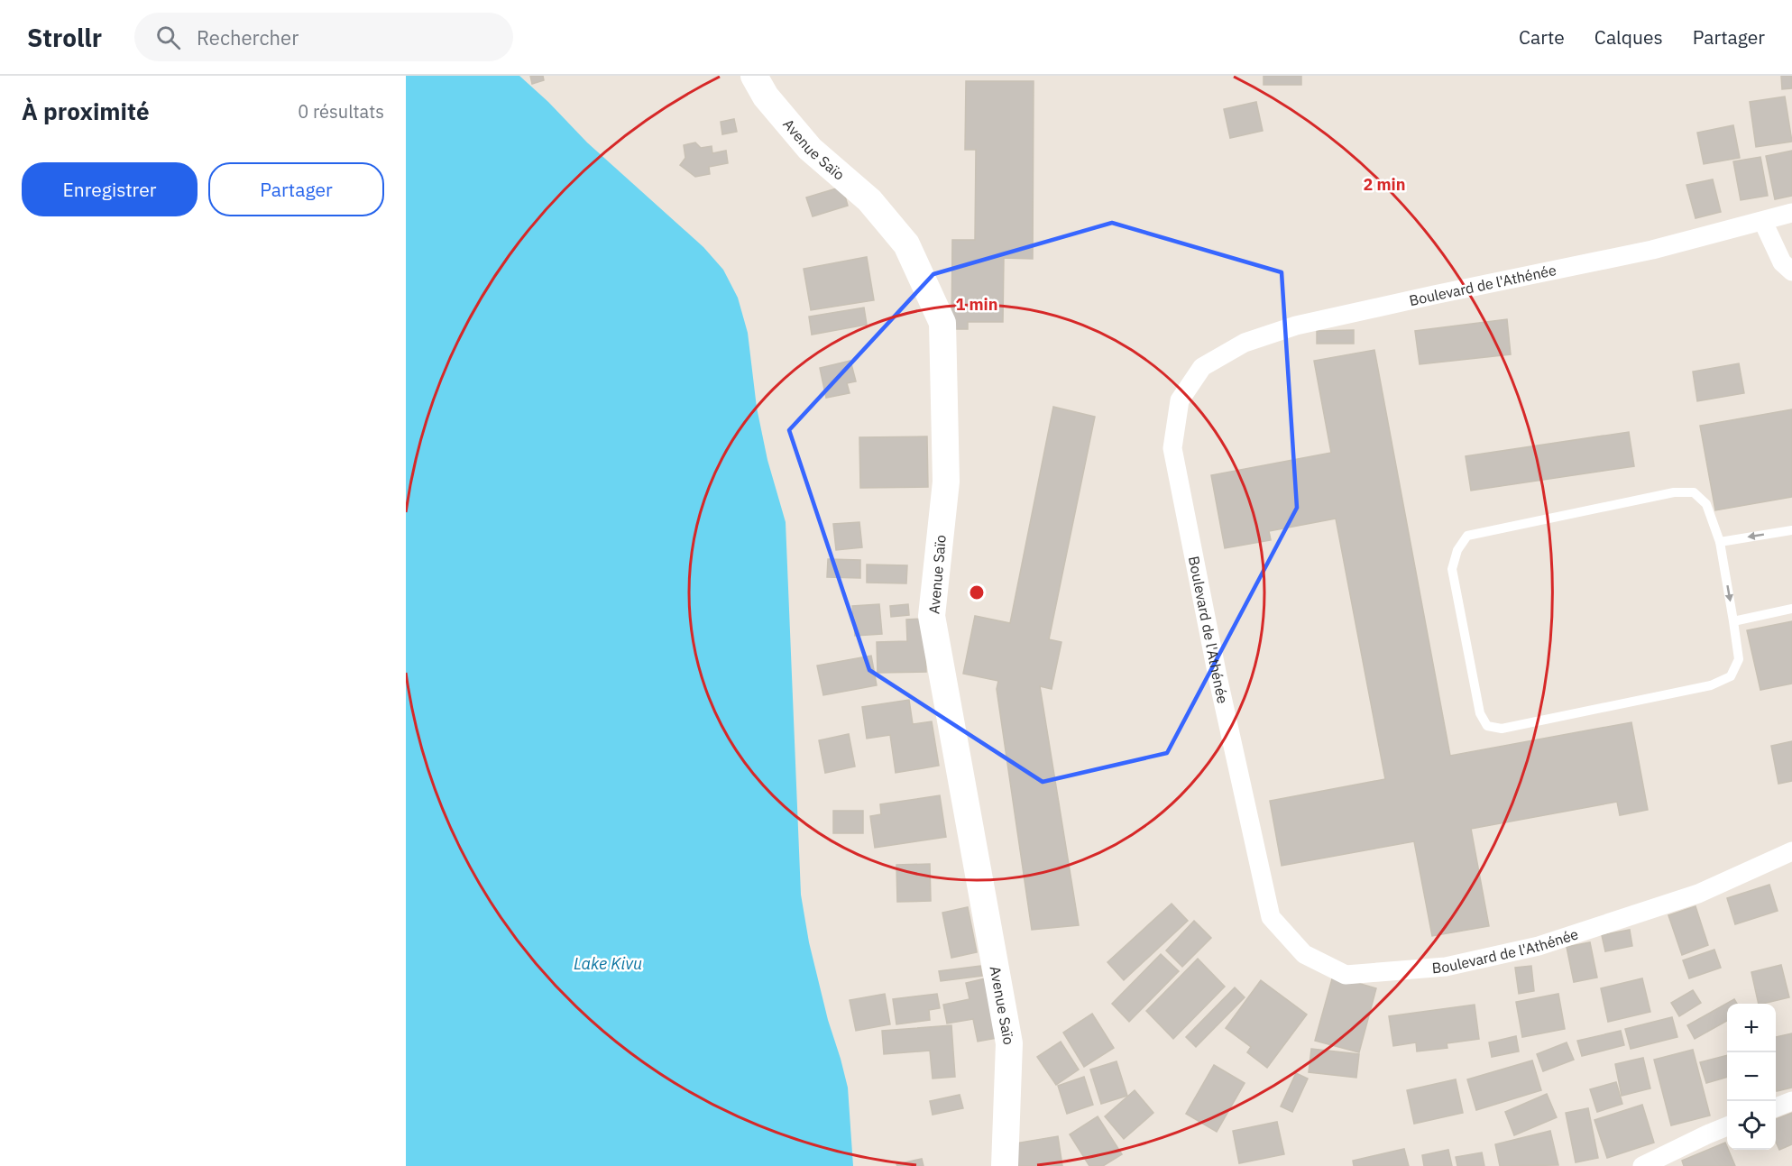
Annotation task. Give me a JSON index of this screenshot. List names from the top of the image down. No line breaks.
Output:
{"streets":{"street":["Avenue Saïo","Boulevard de l'Athénée"]},"water":["Lake Kivu"],"page":{"header":"Strollr","search":"Rechercher","nav":["Carte","Calques","Partager"],"heading":["À proximité","0 résultats"],"buttons":["Enregistrer","Partager"],"map_buttons":["+","−"]},"rings":["2 min","1 min"]}
